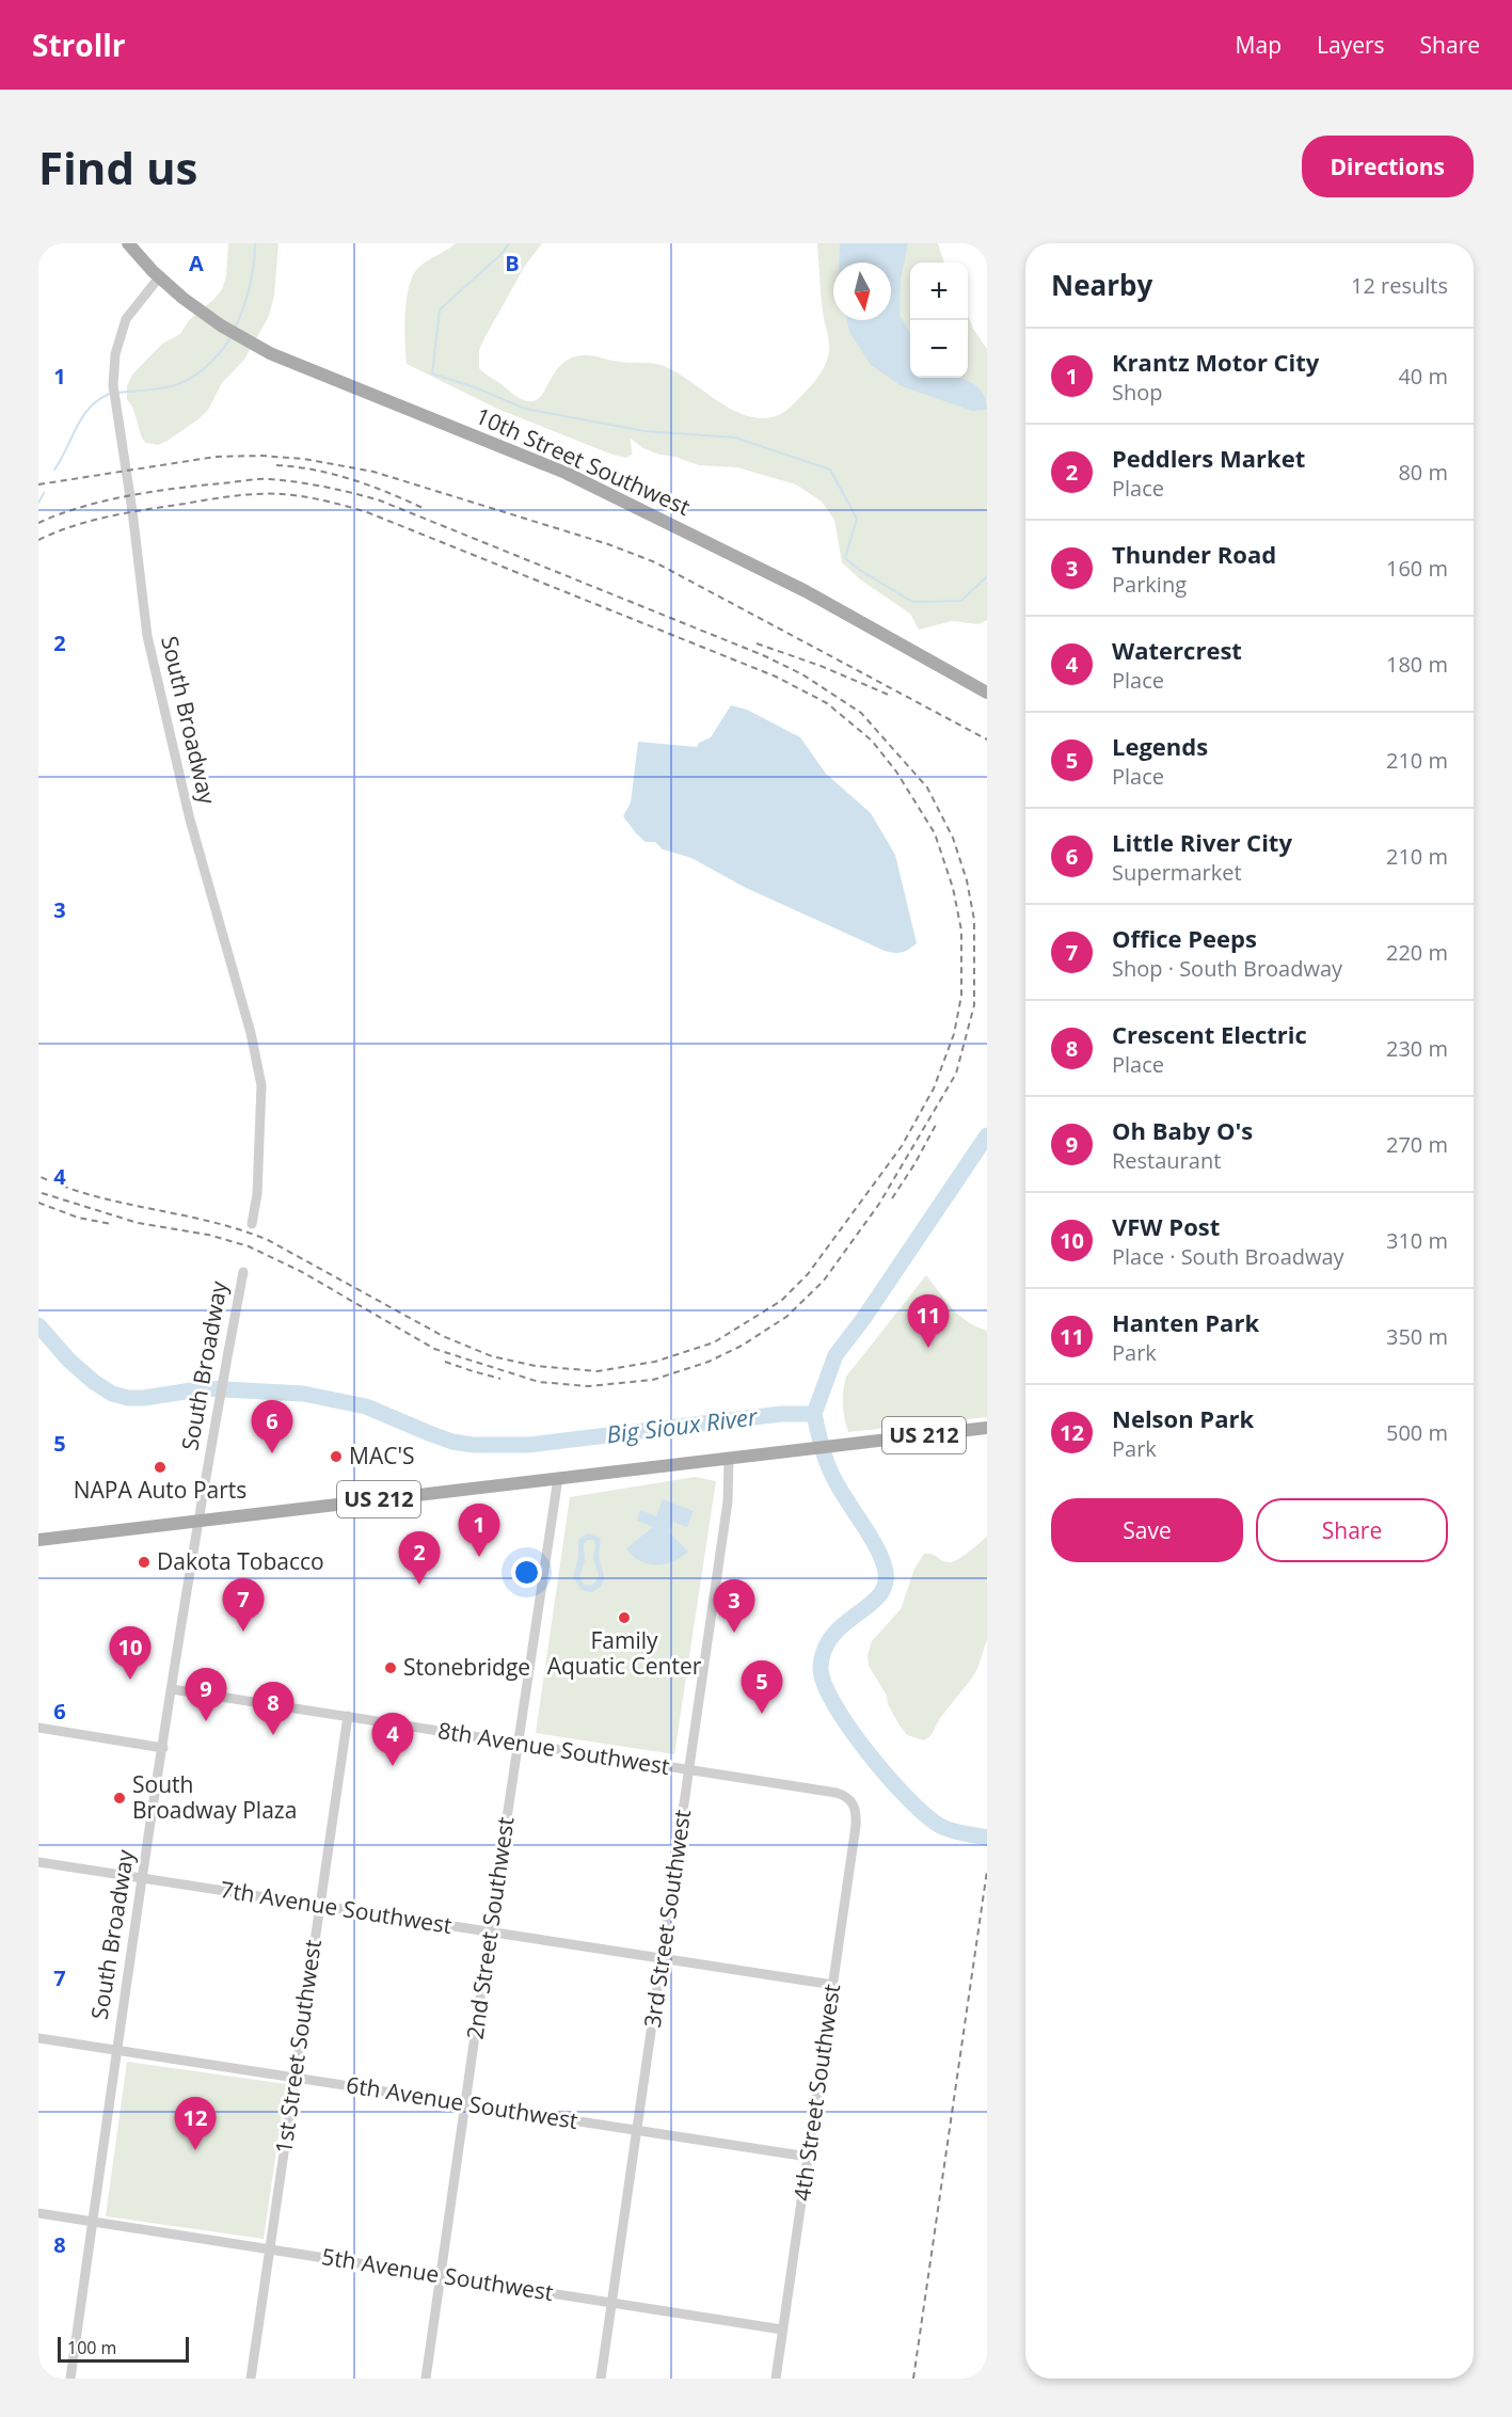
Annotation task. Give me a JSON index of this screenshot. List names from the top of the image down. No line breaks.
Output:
{"streets":{"main road":["10th Street Southwest","US 212"],"street":["South Broadway","8th Avenue Southwest","7th Avenue Southwest","3rd Street Southwest","2nd Street Southwest","1st Street Southwest","4th Street Southwest","6th Avenue Southwest","5th Avenue Southwest"]},"crossings":[["10th Street Southwest","South Broadway"],["South Broadway","US 212"],["South Broadway","8th Avenue Southwest"],["South Broadway","7th Avenue Southwest"],["South Broadway","6th Avenue Southwest"],["South Broadway","5th Avenue Southwest"],["US 212","3rd Street Southwest"],["US 212","2nd Street Southwest"],["8th Avenue Southwest","3rd Street Southwest"],["8th Avenue Southwest","2nd Street Southwest"],["8th Avenue Southwest","1st Street Southwest"],["8th Avenue Southwest","4th Street Southwest"],["7th Avenue Southwest","3rd Street Southwest"],["7th Avenue Southwest","2nd Street Southwest"],["7th Avenue Southwest","1st Street Southwest"],["7th Avenue Southwest","4th Street Southwest"],["3rd Street Southwest","6th Avenue Southwest"],["3rd Street Southwest","5th Avenue Southwest"],["2nd Street Southwest","6th Avenue Southwest"],["2nd Street Southwest","5th Avenue Southwest"],["1st Street Southwest","6th Avenue Southwest"],["1st Street Southwest","5th Avenue Southwest"],["4th Street Southwest","6th Avenue Southwest"],["4th Street Southwest","5th Avenue Southwest"]],"water":["Big Sioux River"],"places":["MAC'S","NAPA Auto Parts","Dakota Tobacco","Family Aquatic Center","Stonebridge","South Broadway Plaza"],"scale_bar":"100 m","north":"bottom","page":{"header":"Strollr","nav":["Map","Layers","Share"],"buttons":["Directions",["Save","Share"]],"title":"Find us","heading":["Nearby","12 results"],"map_buttons":["+","−"],"list":[{"mark":"1","name":"Krantz Motor City","note":"Shop","value":"40 m"},{"mark":"2","name":"Peddlers Market","note":"Place","value":"80 m"},{"mark":"3","name":"Thunder Road","note":"Parking","value":"160 m"},{"mark":"4","name":"Watercrest","note":"Place","value":"180 m"},{"mark":"5","name":"Legends","note":"Place","value":"210 m"},{"mark":"6","name":"Little River City","note":"Supermarket","value":"210 m"},{"mark":"7","name":"Office Peeps","note":"Shop · South Broadway","value":"220 m"},{"mark":"8","name":"Crescent Electric","note":"Place","value":"230 m"},{"mark":"9","name":"Oh Baby O's","note":"Restaurant","value":"270 m"},{"mark":"10","name":"VFW Post","note":"Place · South Broadway","value":"310 m"},{"mark":"11","name":"Hanten Park","note":"Park","value":"350 m"},{"mark":"12","name":"Nelson Park","note":"Park","value":"500 m"}],"pins":["11","6","1","2","7","3","10","5","9","8","4","12"],"scale":"100 m"},"grid":{"columns":["A","B"],"rows":["1","2","3","4","5","6","7","8"]}}
